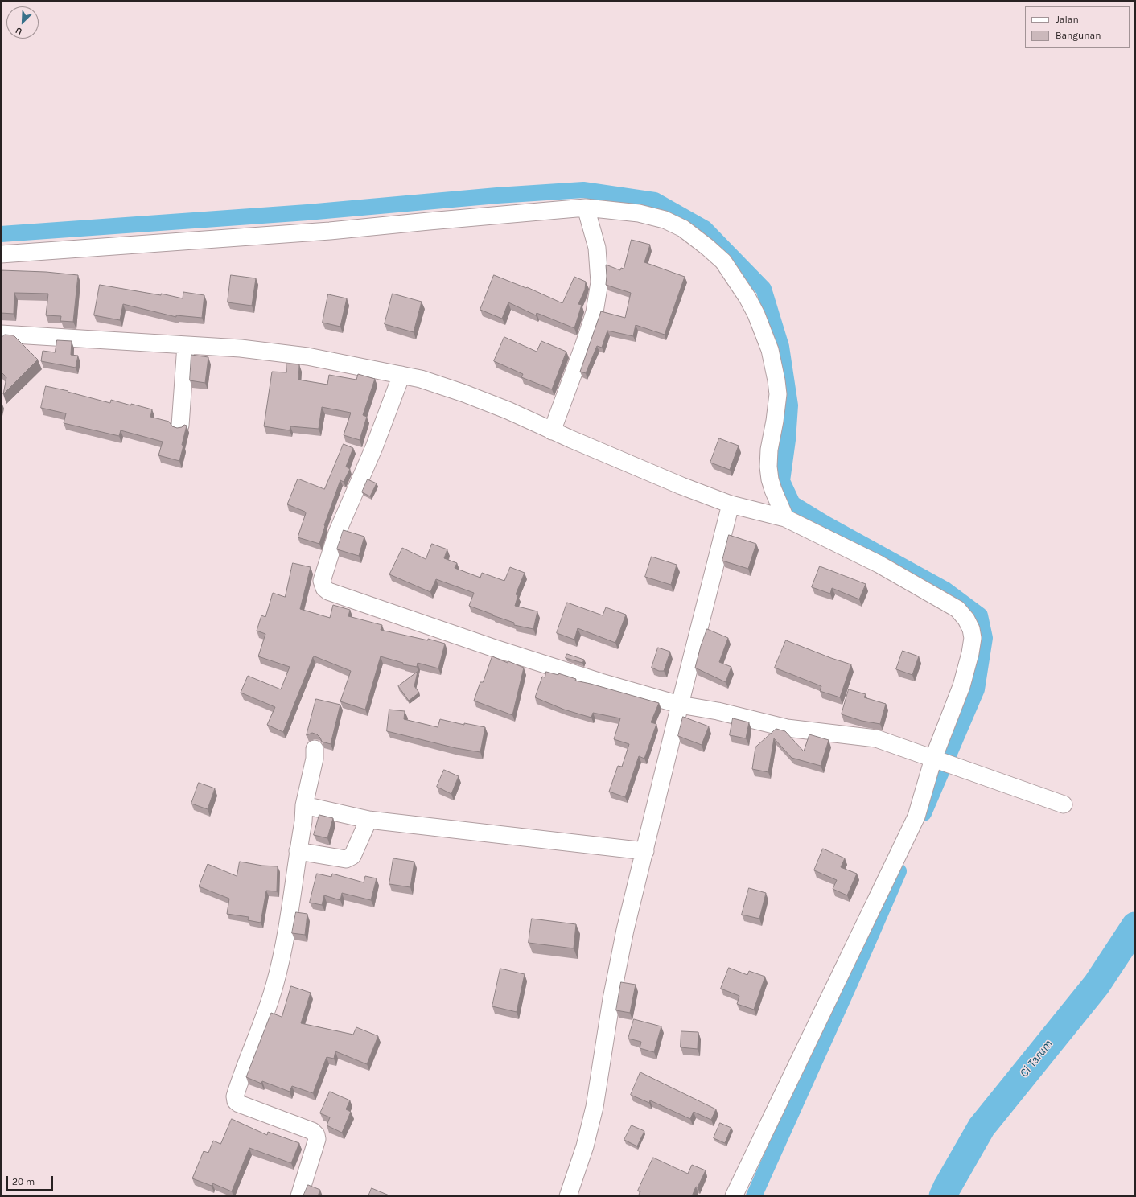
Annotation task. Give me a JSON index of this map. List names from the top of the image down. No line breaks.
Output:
{"water":["Ci Tarum"],"legend":["Jalan","Bangunan"],"scale_bar":"20 m","north":"bottom left"}
